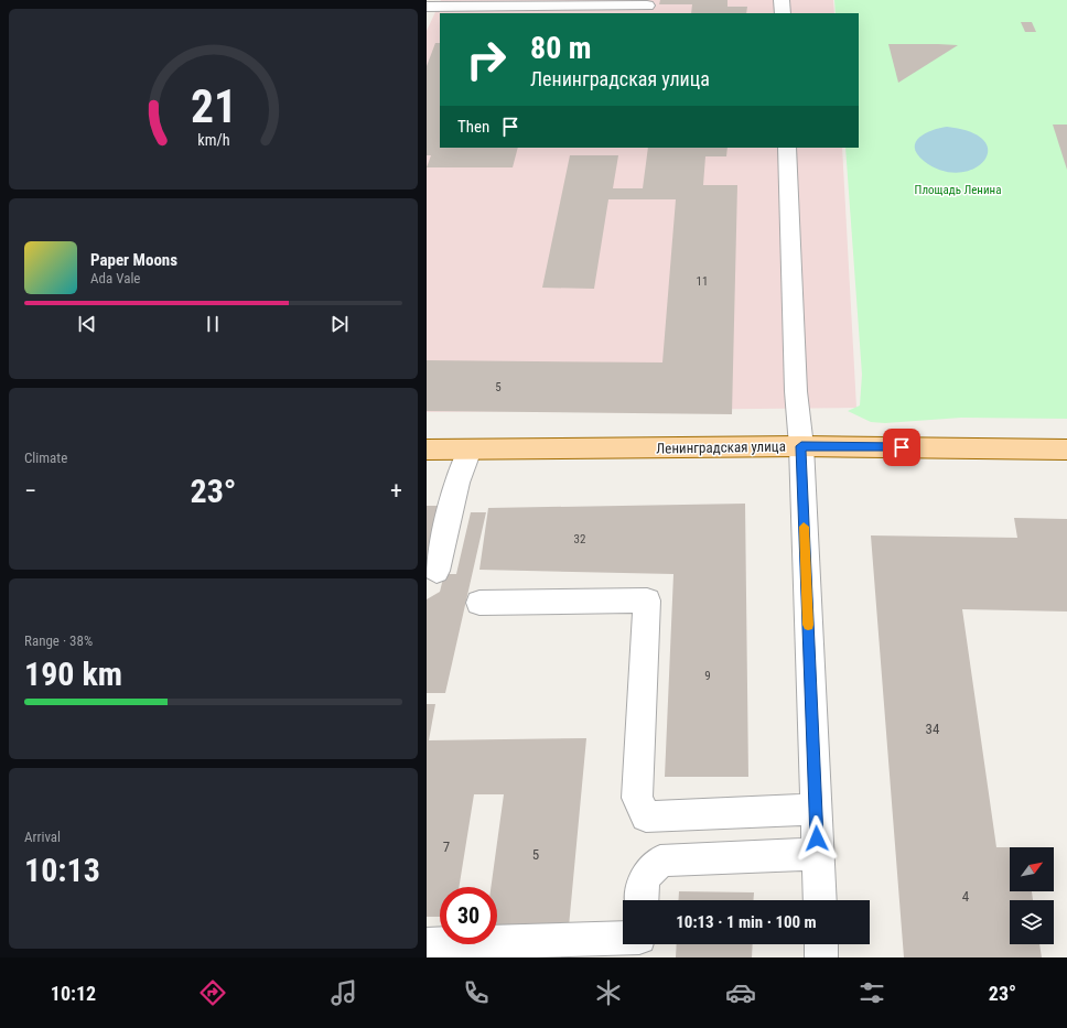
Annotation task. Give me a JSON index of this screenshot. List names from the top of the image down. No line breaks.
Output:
{"streets":{"main road":["Ленинградская улица"]},"parks":["Площадь Ленина"],"house_numbers":["11","5","32","9","34","7","5","4"],"north":"top right","page":{"turn":["80 m","Ленинградская улица"],"then":"Then","song":["Paper Moons","Ada Vale"],"tile":["Climate",["Range · 38%","190 km"],["Arrival","10:13"]],"heat":["−","23°","+"],"limit":"30","trip":"10:13 · 1 min · 100 m","tabs":["10:12","23°"],"gauge":["21","km/h"]}}
